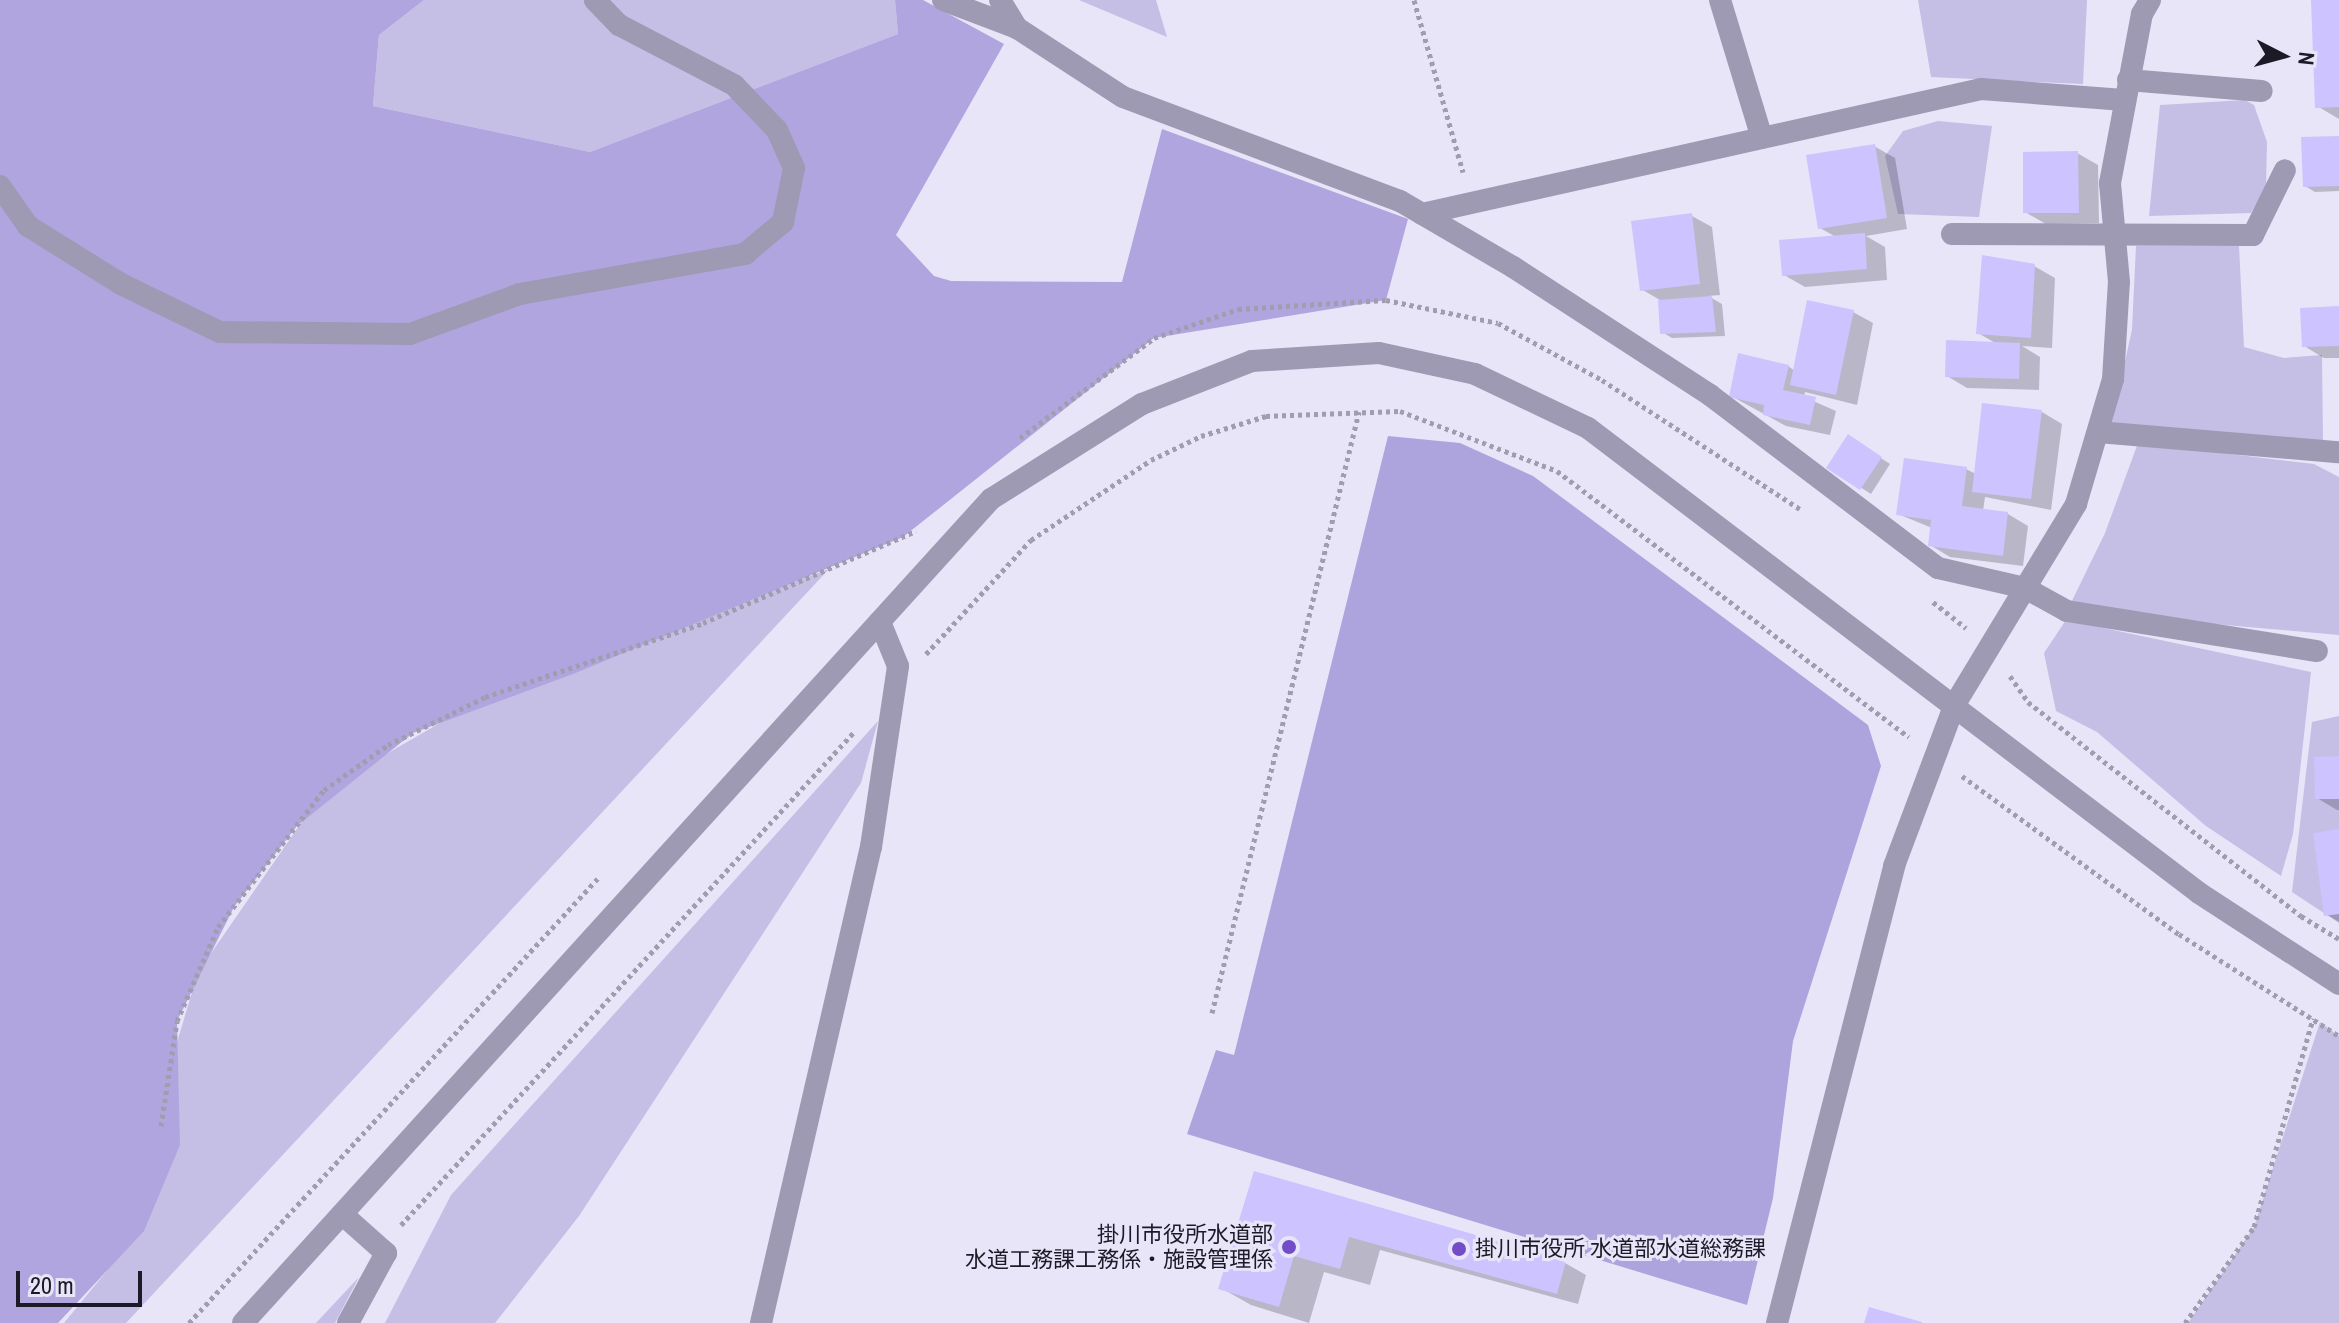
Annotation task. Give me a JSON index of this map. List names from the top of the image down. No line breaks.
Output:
{"places":["掛川市役所水道部 水道工務課工務係・施設管理係","掛川市役所 水道部水道総務課"],"scale_bar":"20 m","north":"right"}
